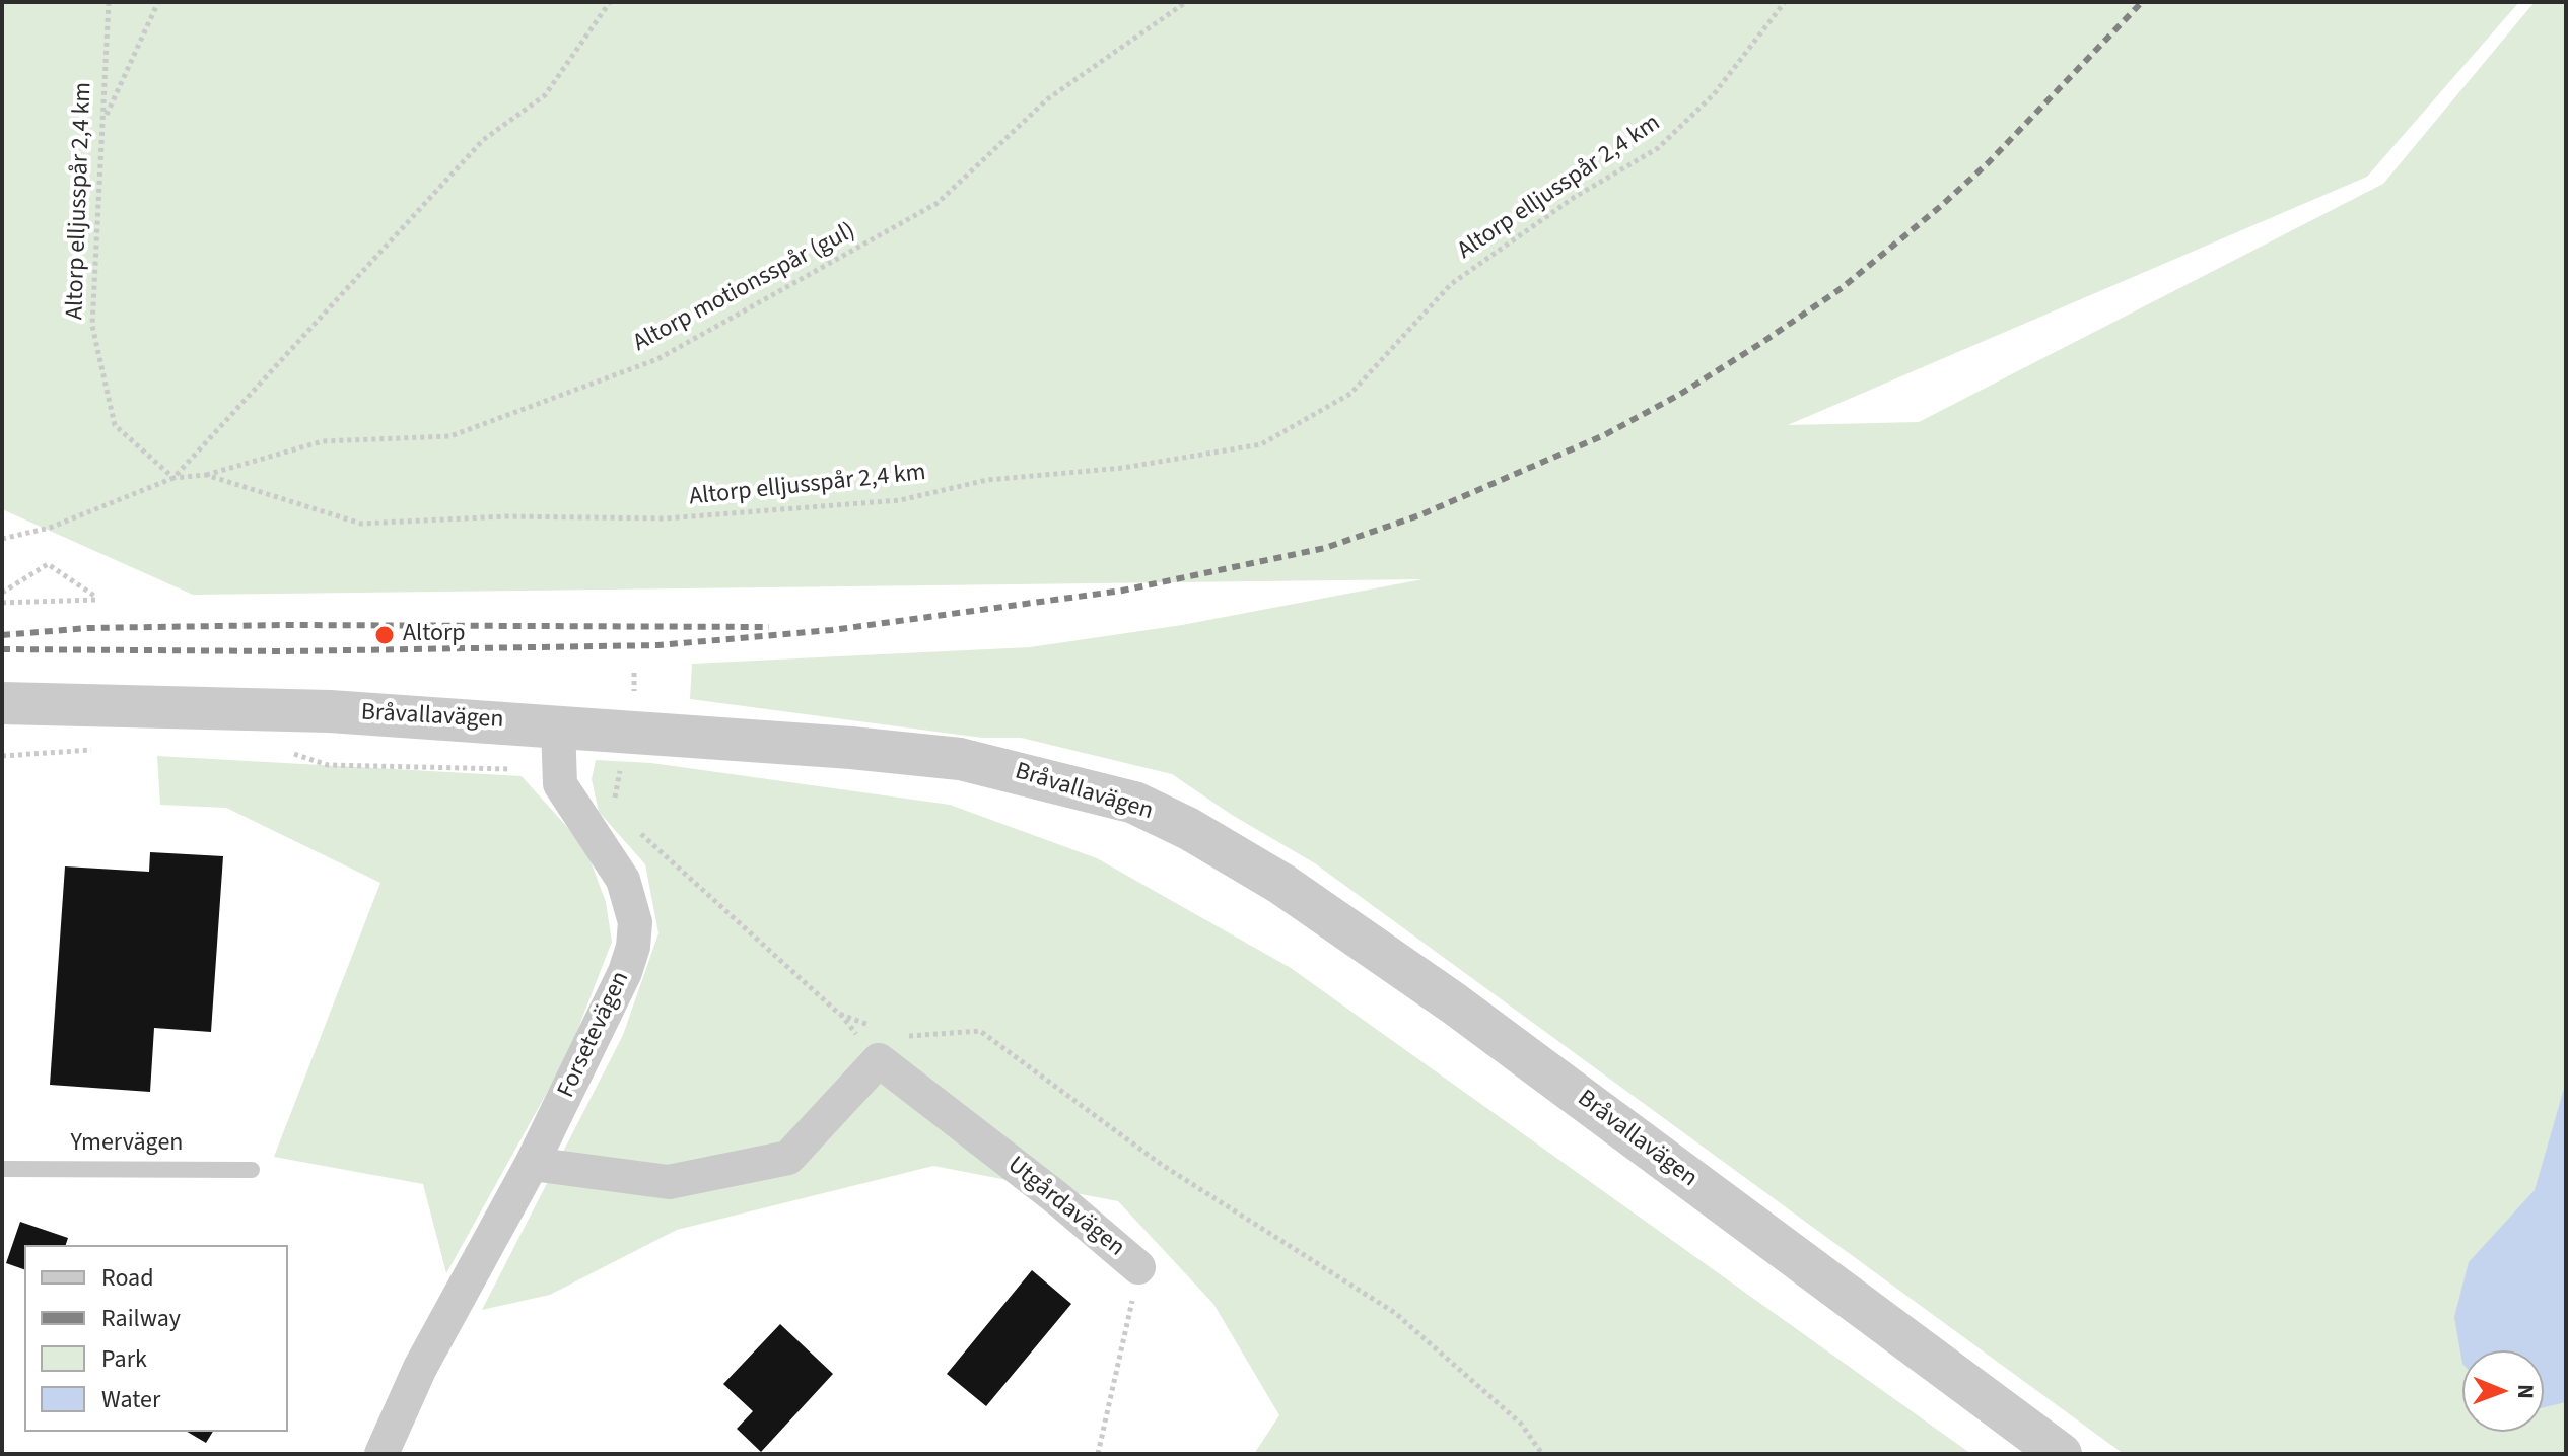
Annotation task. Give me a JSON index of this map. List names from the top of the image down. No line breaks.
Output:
{"streets":{"street":["Bråvallavägen","Forsetevägen","Utgårdavägen"],"lane":["Ymervägen"],"path":["Altorp elljusspår 2,4 km","Altorp motionsspår (gul)"]},"crossings":[["Altorp elljusspår 2,4 km","Altorp motionsspår (gul)"],["Bråvallavägen","Forsetevägen"]],"places":["Altorp"],"legend":["Road","Railway","Park","Water"],"north":"right"}
